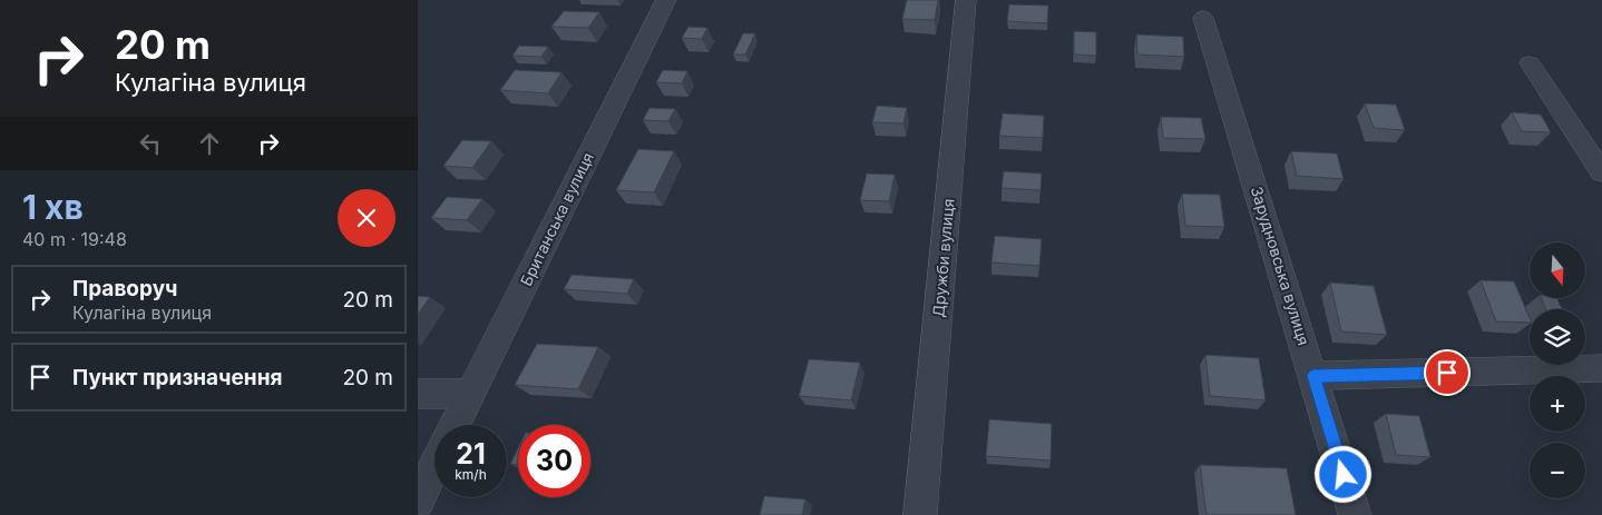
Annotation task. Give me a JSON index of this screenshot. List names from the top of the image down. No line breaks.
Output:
{"streets":{"street":["Британська вулиця","Дружби вулиця","Зарудновська вулиця"]},"north":"bottom","page":{"turn":["20 m","Кулагіна вулиця"],"heading":["1 хв","40 m · 19:48"],"map_buttons":["+","−"],"list":[{"name":"Праворуч","note":"Кулагіна вулиця","value":"20 m"},{"name":"Пункт призначення","value":"20 m"}],"speed":"21 km/h","limit":"30"}}
